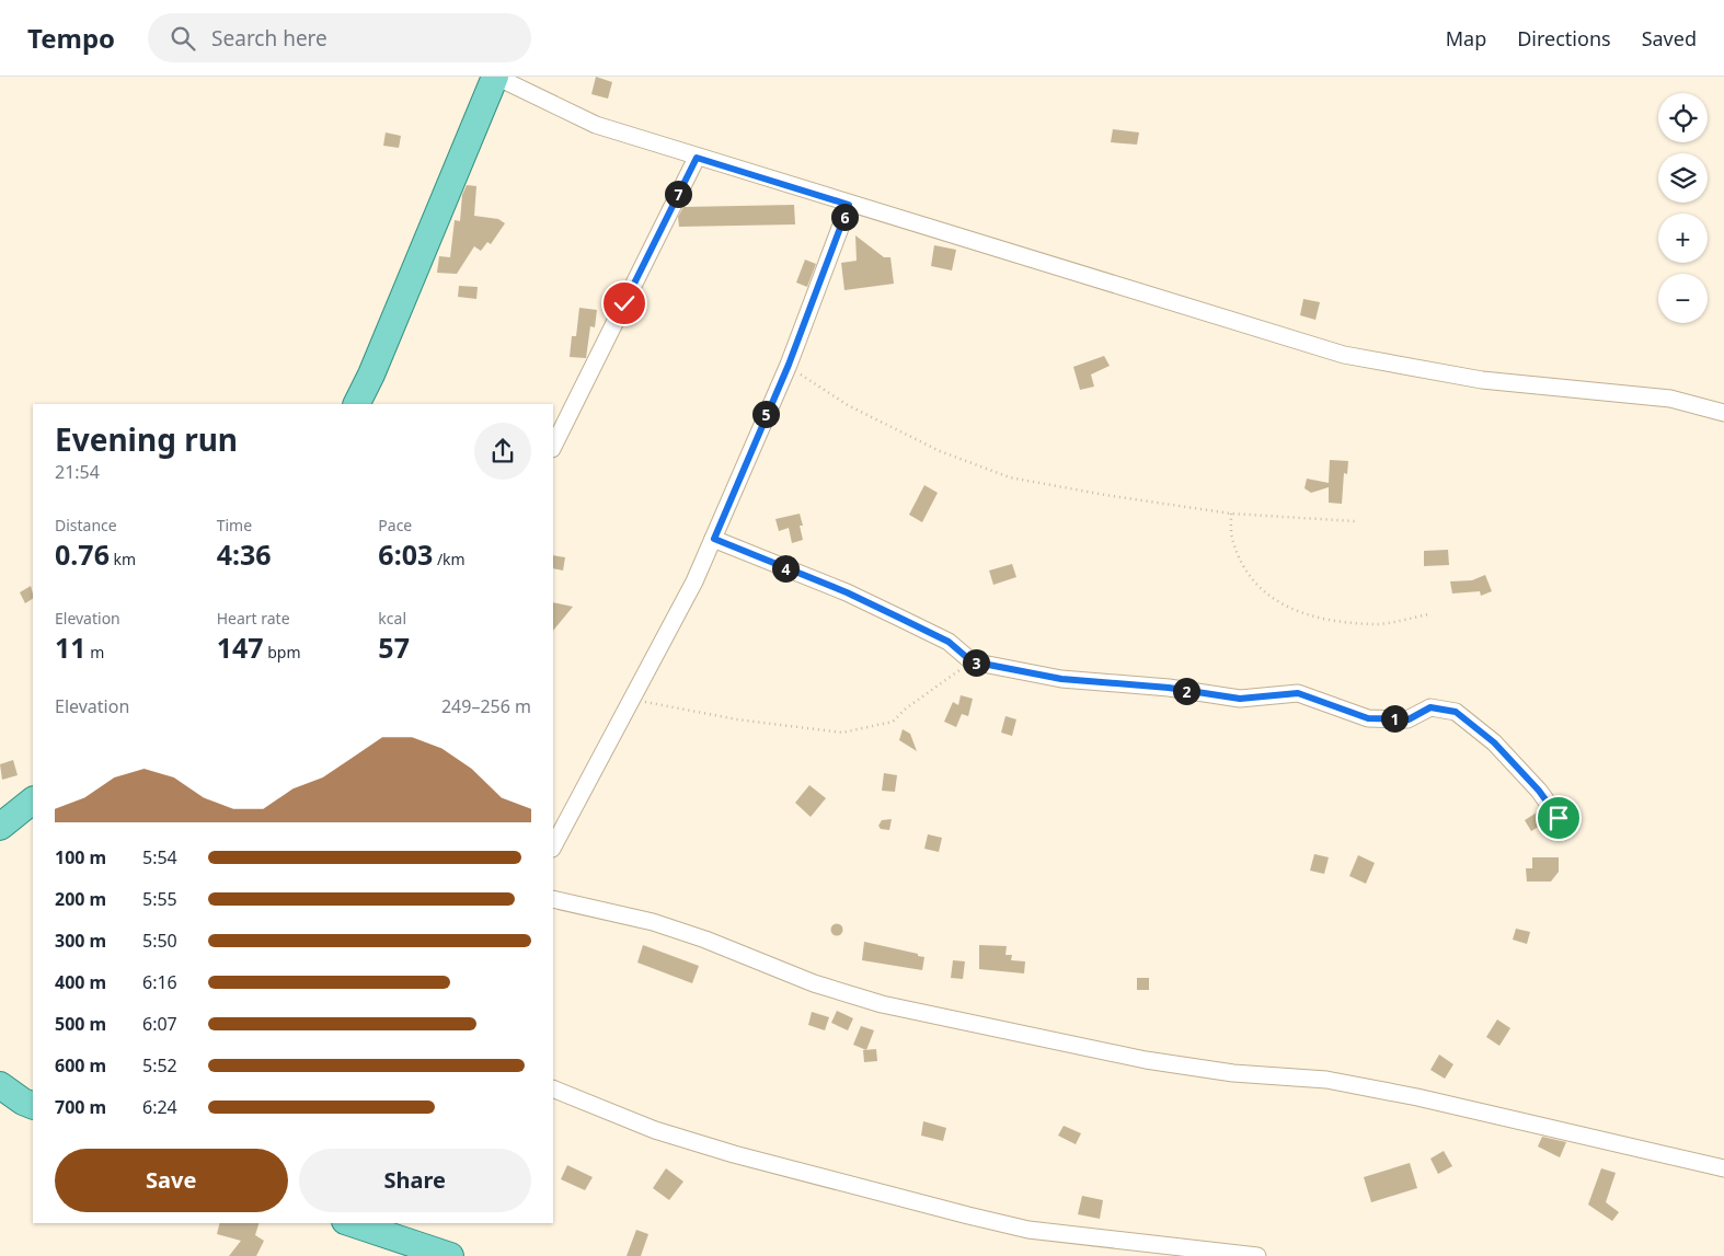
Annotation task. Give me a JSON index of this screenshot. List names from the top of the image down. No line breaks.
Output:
{"page":{"header":"Tempo","search":"Search here","nav":["Map","Directions","Saved"],"map_buttons":["+","−"],"pins":["7","6","5","4","3","2","1"],"heading":["Evening run","21:54"],"stats":[["Distance","0.76 km"],["Time","4:36"],["Pace","6:03 /km"],["Elevation","11 m"],["Heart rate","147 bpm"],["kcal","57"]],"chart":["Elevation","249–256 m"],"list":[{"name":"100 m","note":"5:54"},{"name":"200 m","note":"5:55"},{"name":"300 m","note":"5:50"},{"name":"400 m","note":"6:16"},{"name":"500 m","note":"6:07"},{"name":"600 m","note":"5:52"},{"name":"700 m","note":"6:24"}],"buttons":["Save","Share"]}}
